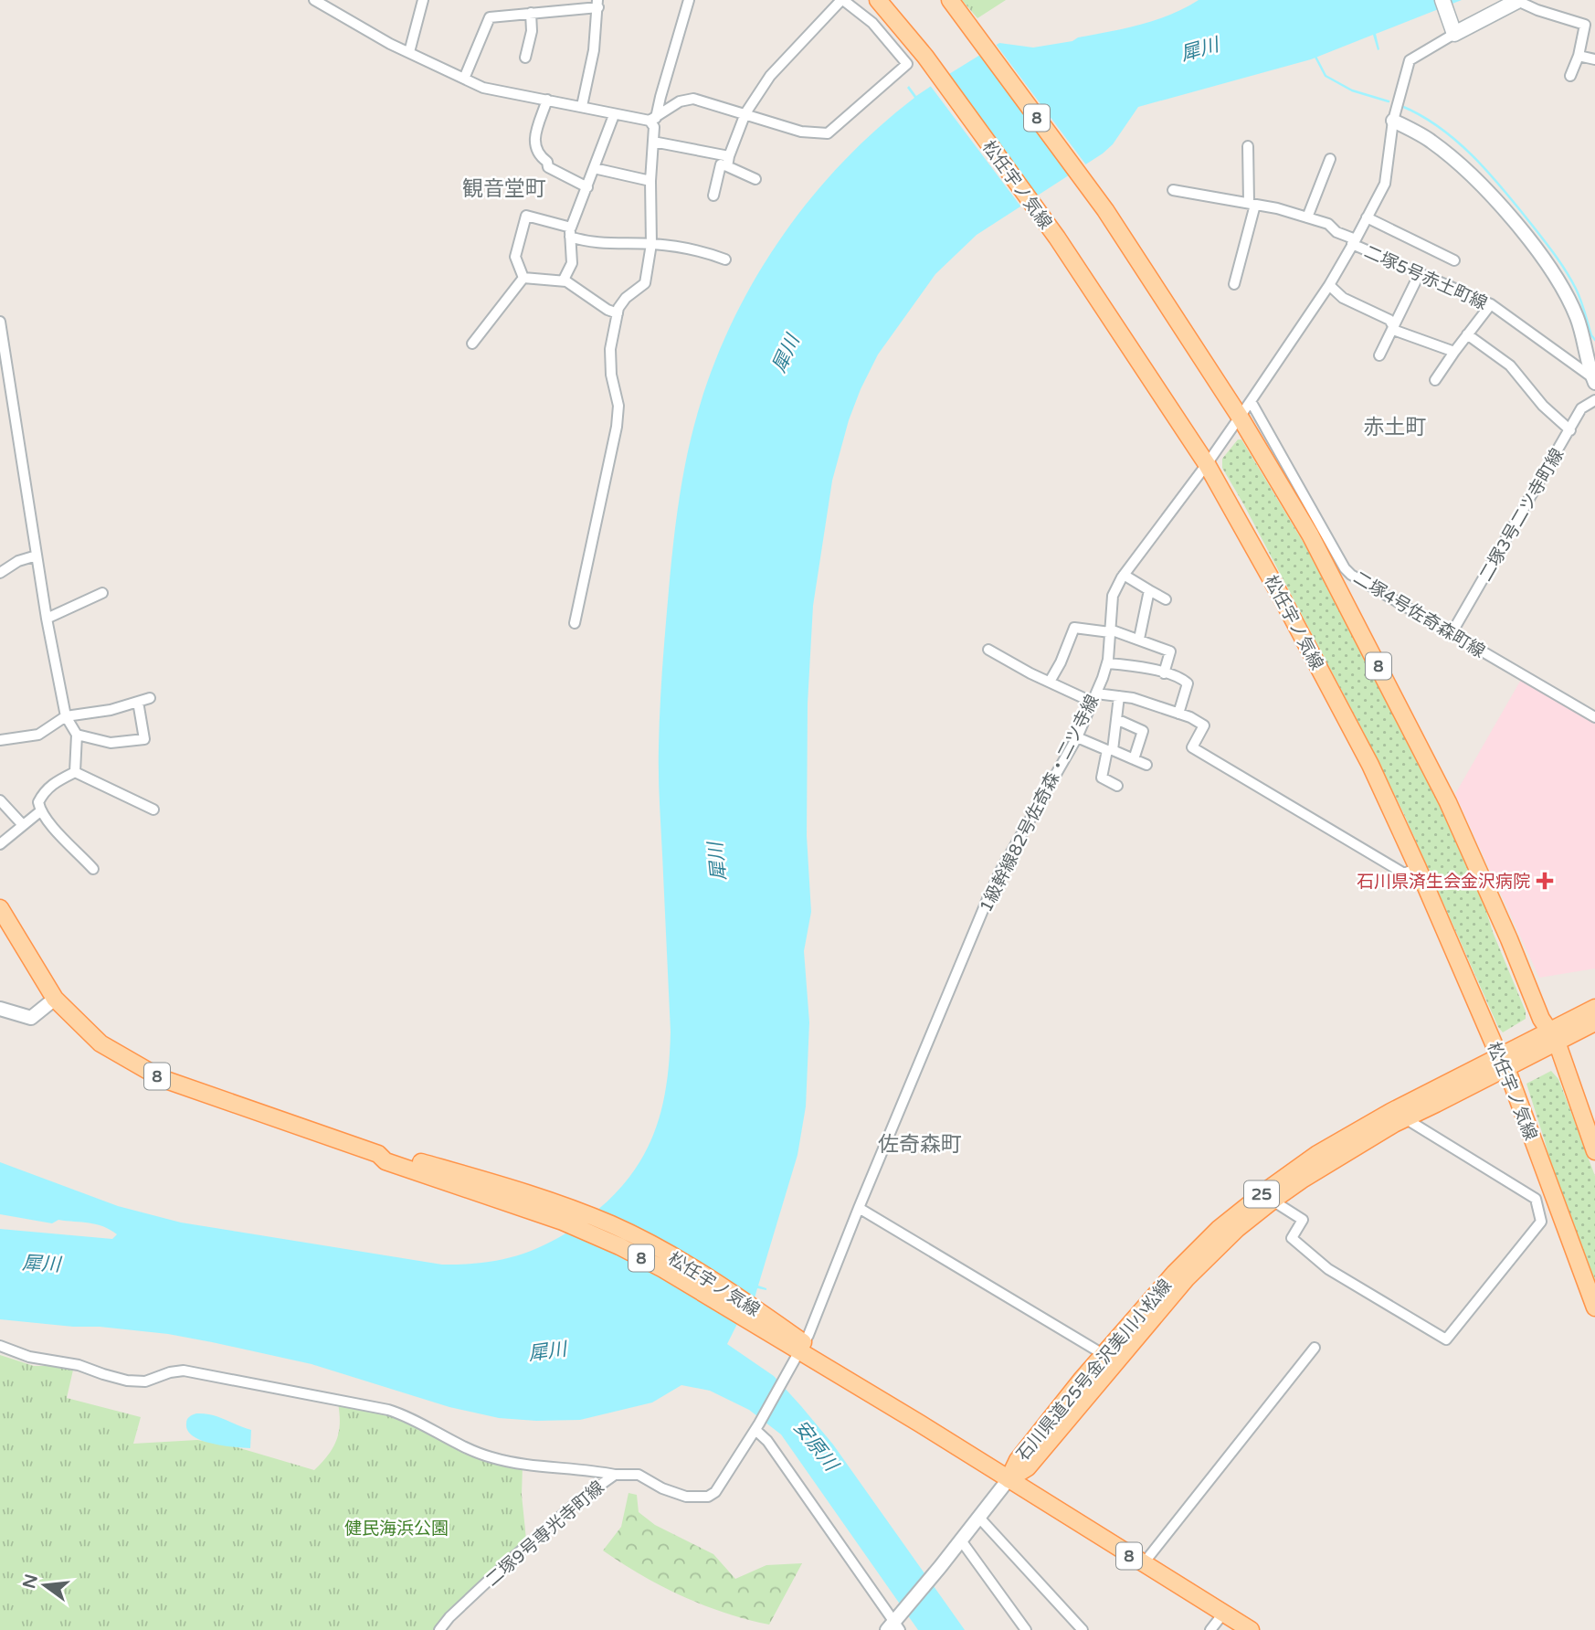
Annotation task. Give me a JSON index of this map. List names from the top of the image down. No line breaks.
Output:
{"streets":{"main road":["8","松任宇ノ気線","25","石川県道25号金沢美川小松線"],"street":["二塚5号赤土町線","二塚3号二ツ寺町線","二塚4号佐奇森町線","1級幹線82号佐奇森・二ツ寺線","二塚9号専光寺町線"]},"crossings":[["8","1級幹線82号佐奇森・二ツ寺線"],["8","石川県道25号金沢美川小松線"],["松任宇ノ気線","1級幹線82号佐奇森・二ツ寺線"],["松任宇ノ気線","石川県道25号金沢美川小松線"],["松任宇ノ気線","二塚9号専光寺町線"],["二塚5号赤土町線","1級幹線82号佐奇森・二ツ寺線"],["二塚3号二ツ寺町線","二塚4号佐奇森町線"],["二塚4号佐奇森町線","1級幹線82号佐奇森・二ツ寺線"],["1級幹線82号佐奇森・二ツ寺線","二塚9号専光寺町線"]],"districts":["観音堂町","赤土町","佐奇森町"],"water":["犀川","安原川"],"parks":["健民海浜公園"],"places":{"health":["石川県済生会金沢病院"]},"north":"left"}
